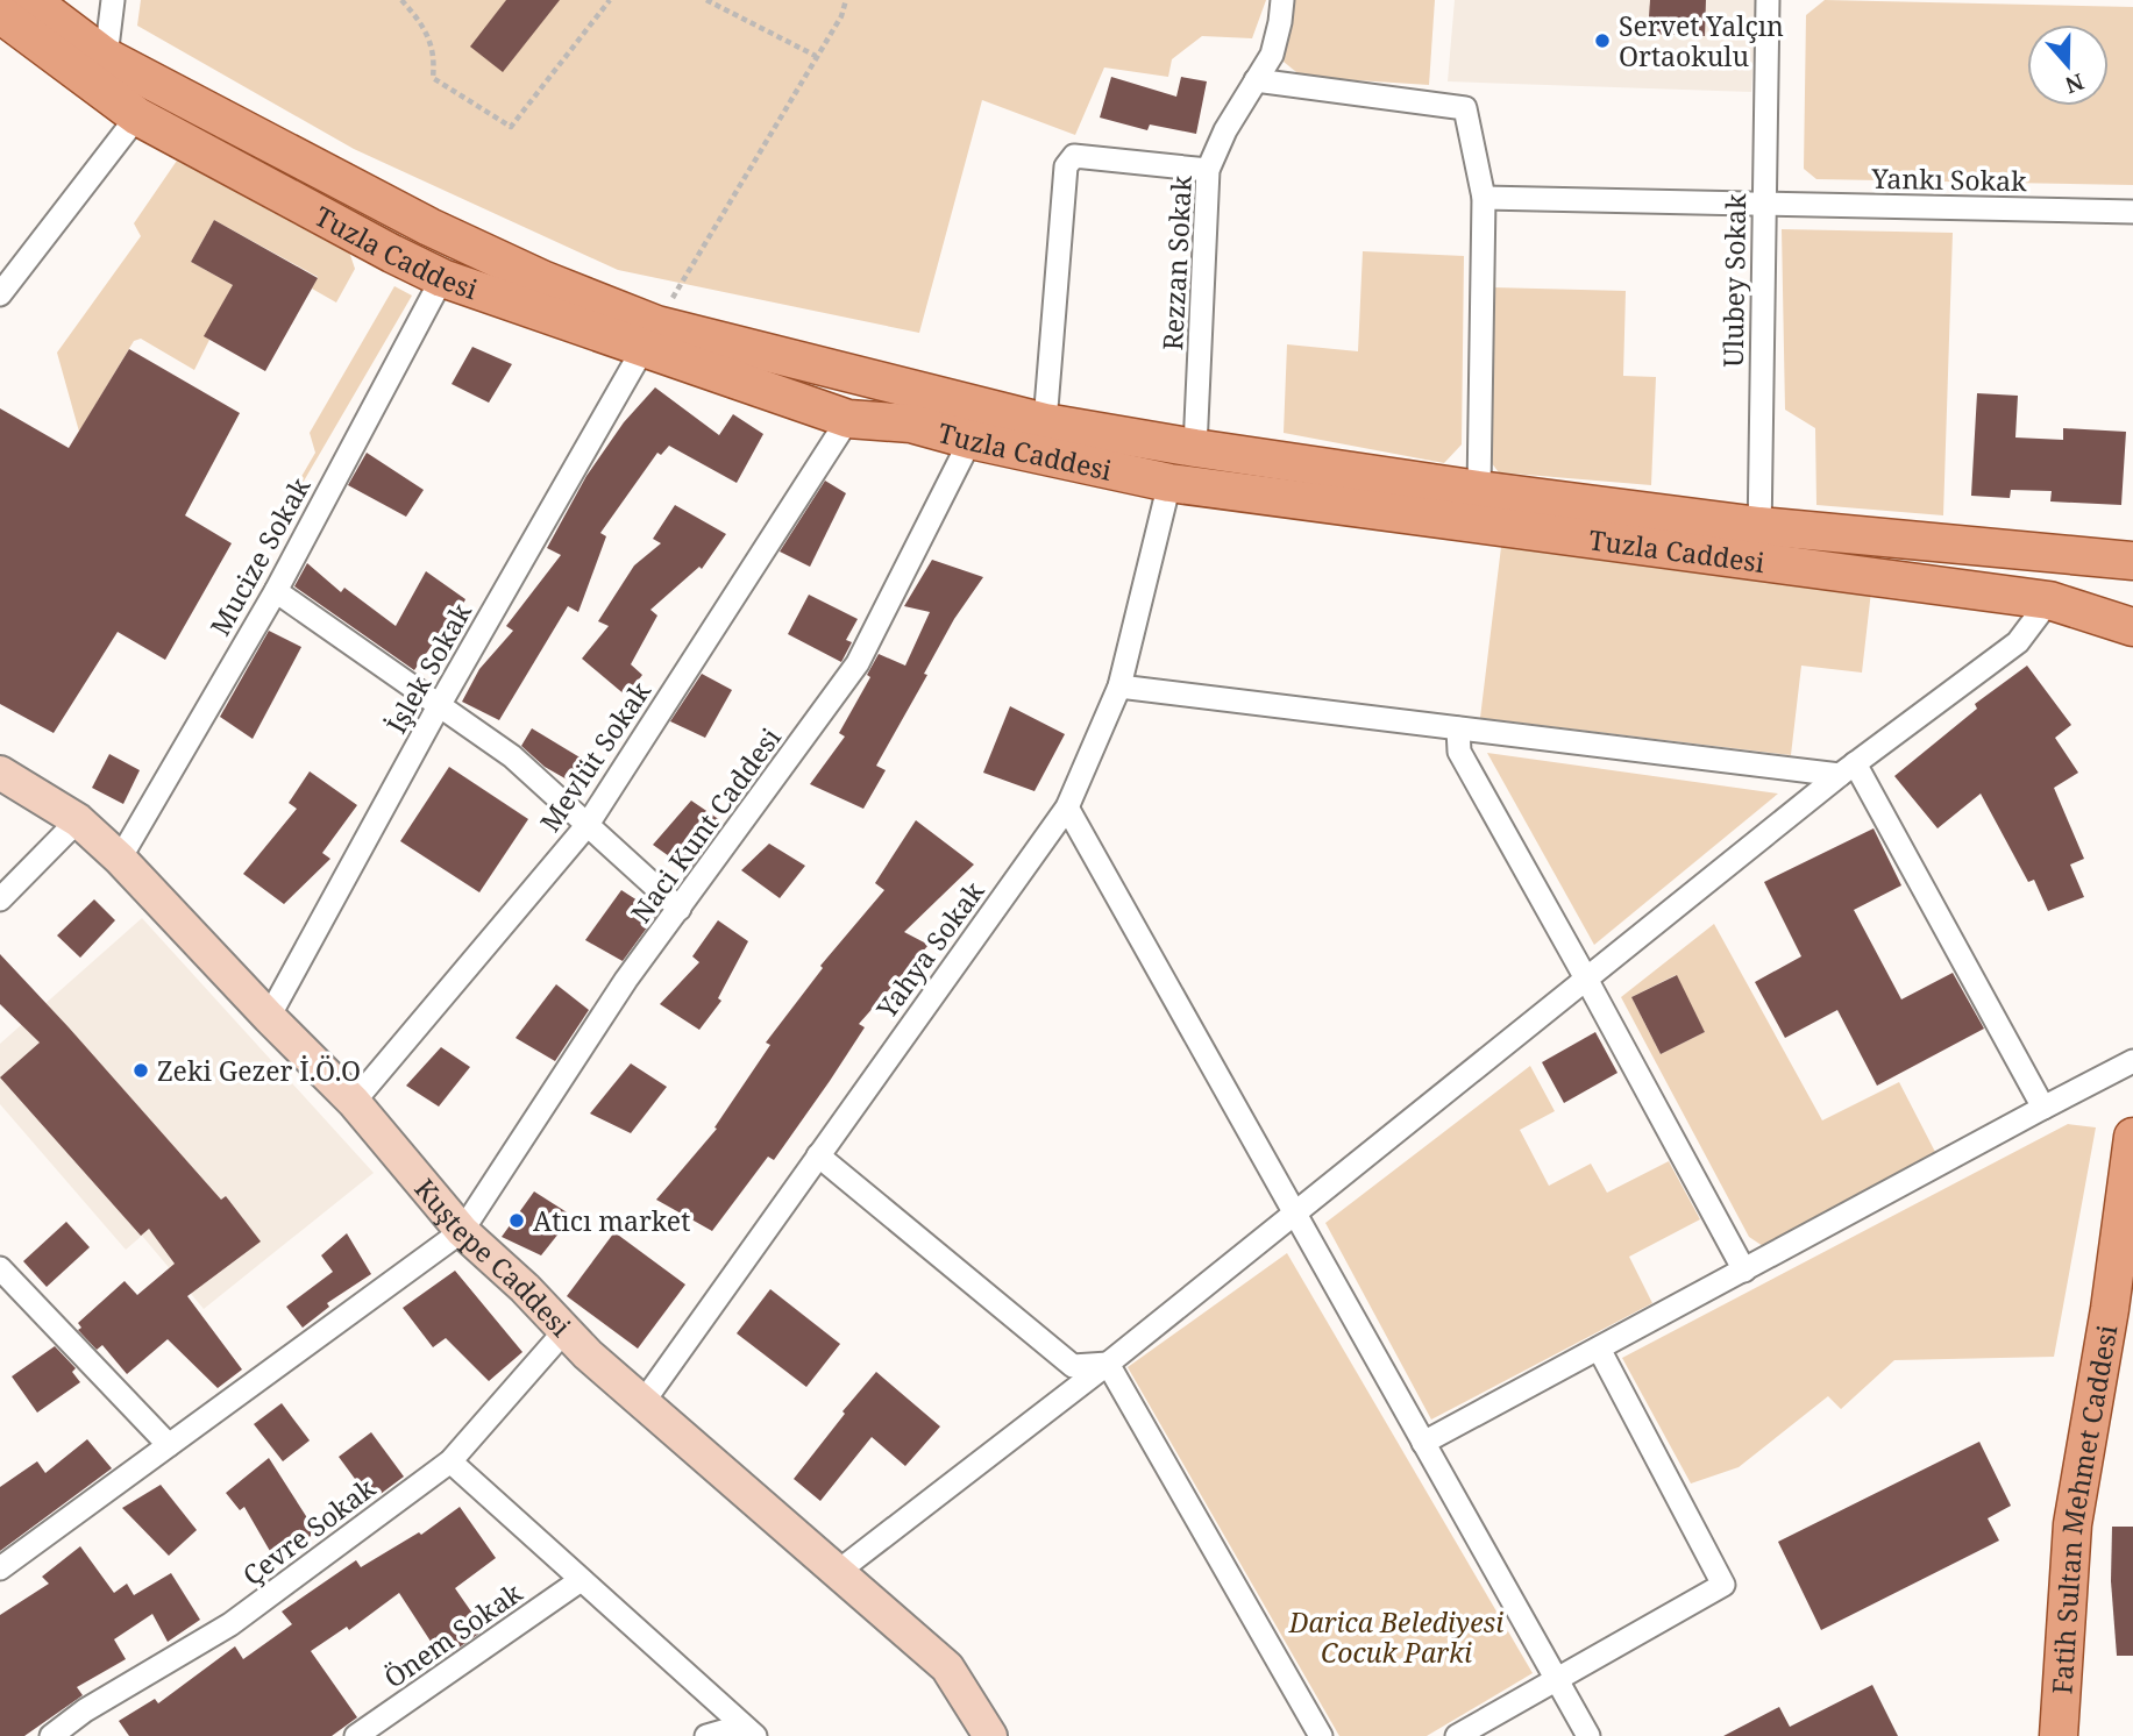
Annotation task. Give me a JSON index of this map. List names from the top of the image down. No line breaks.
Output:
{"streets":{"main road":["Tuzla Caddesi","Fatih Sultan Mehmet Caddesi"],"street":["Yankı Sokak","Rezzan Sokak","Ulubey Sokak","Mucize Sokak","İşlek Sokak","Mevlüt Sokak","Naci Kunt Caddesi","Yahya Sokak","Kuştepe Caddesi","Çevre Sokak","Önem Sokak"]},"crossings":[["Yankı Sokak","Ulubey Sokak"],["Tuzla Caddesi","Rezzan Sokak"],["Tuzla Caddesi","Ulubey Sokak"],["Tuzla Caddesi","Mucize Sokak"],["Tuzla Caddesi","İşlek Sokak"],["Tuzla Caddesi","Mevlüt Sokak"],["Tuzla Caddesi","Naci Kunt Caddesi"],["Tuzla Caddesi","Yahya Sokak"],["Mucize Sokak","Kuştepe Caddesi"],["İşlek Sokak","Kuştepe Caddesi"],["Mevlüt Sokak","Kuştepe Caddesi"],["Naci Kunt Caddesi","Kuştepe Caddesi"],["Yahya Sokak","Kuştepe Caddesi"],["Kuştepe Caddesi","Çevre Sokak"]],"parks":["Darica Belediyesi Cocuk Parki"],"places":["Servet Yalçın Ortaokulu","Zeki Gezer İ.Ö.O","Atıcı market"],"north":"bottom"}
